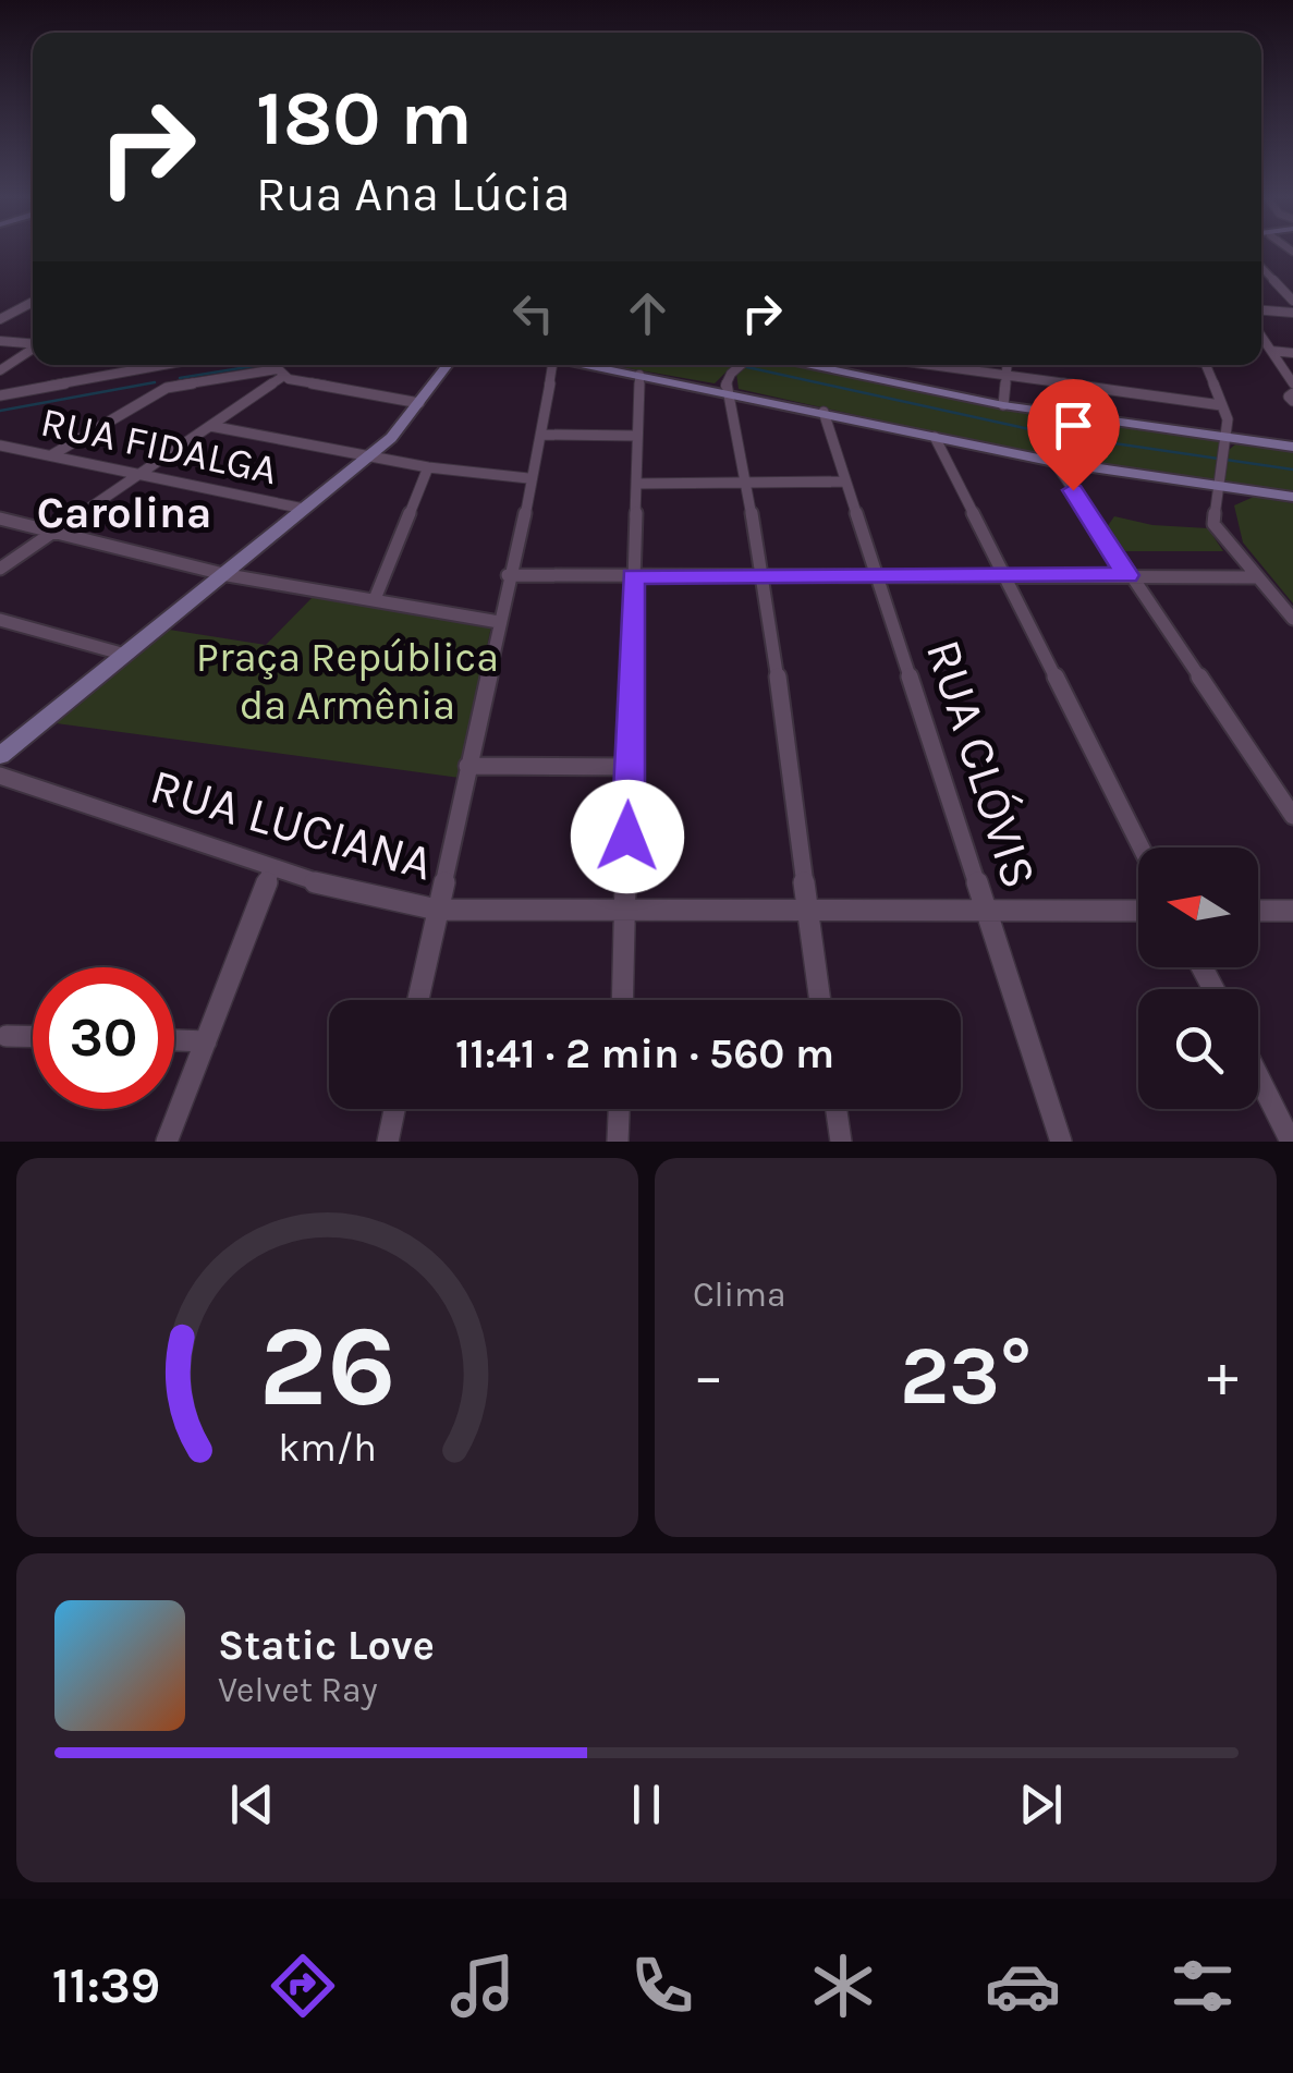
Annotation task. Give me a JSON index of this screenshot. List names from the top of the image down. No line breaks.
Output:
{"streets":{"street":["RUA FIDALGA","RUA CLÓVIS","RUA LUCIANA"]},"crossings":[["RUA CLÓVIS","RUA LUCIANA"]],"districts":["Carolina"],"parks":["Praça República da Armênia"],"north":"left","page":{"turn":["180 m","Rua Ana Lúcia"],"limit":"30","trip":"11:41 · 2 min · 560 m","tile":"Clima","heat":["−","23°","+"],"song":["Static Love","Velvet Ray"],"tabs":"11:39","gauge":["26","km/h"]}}
